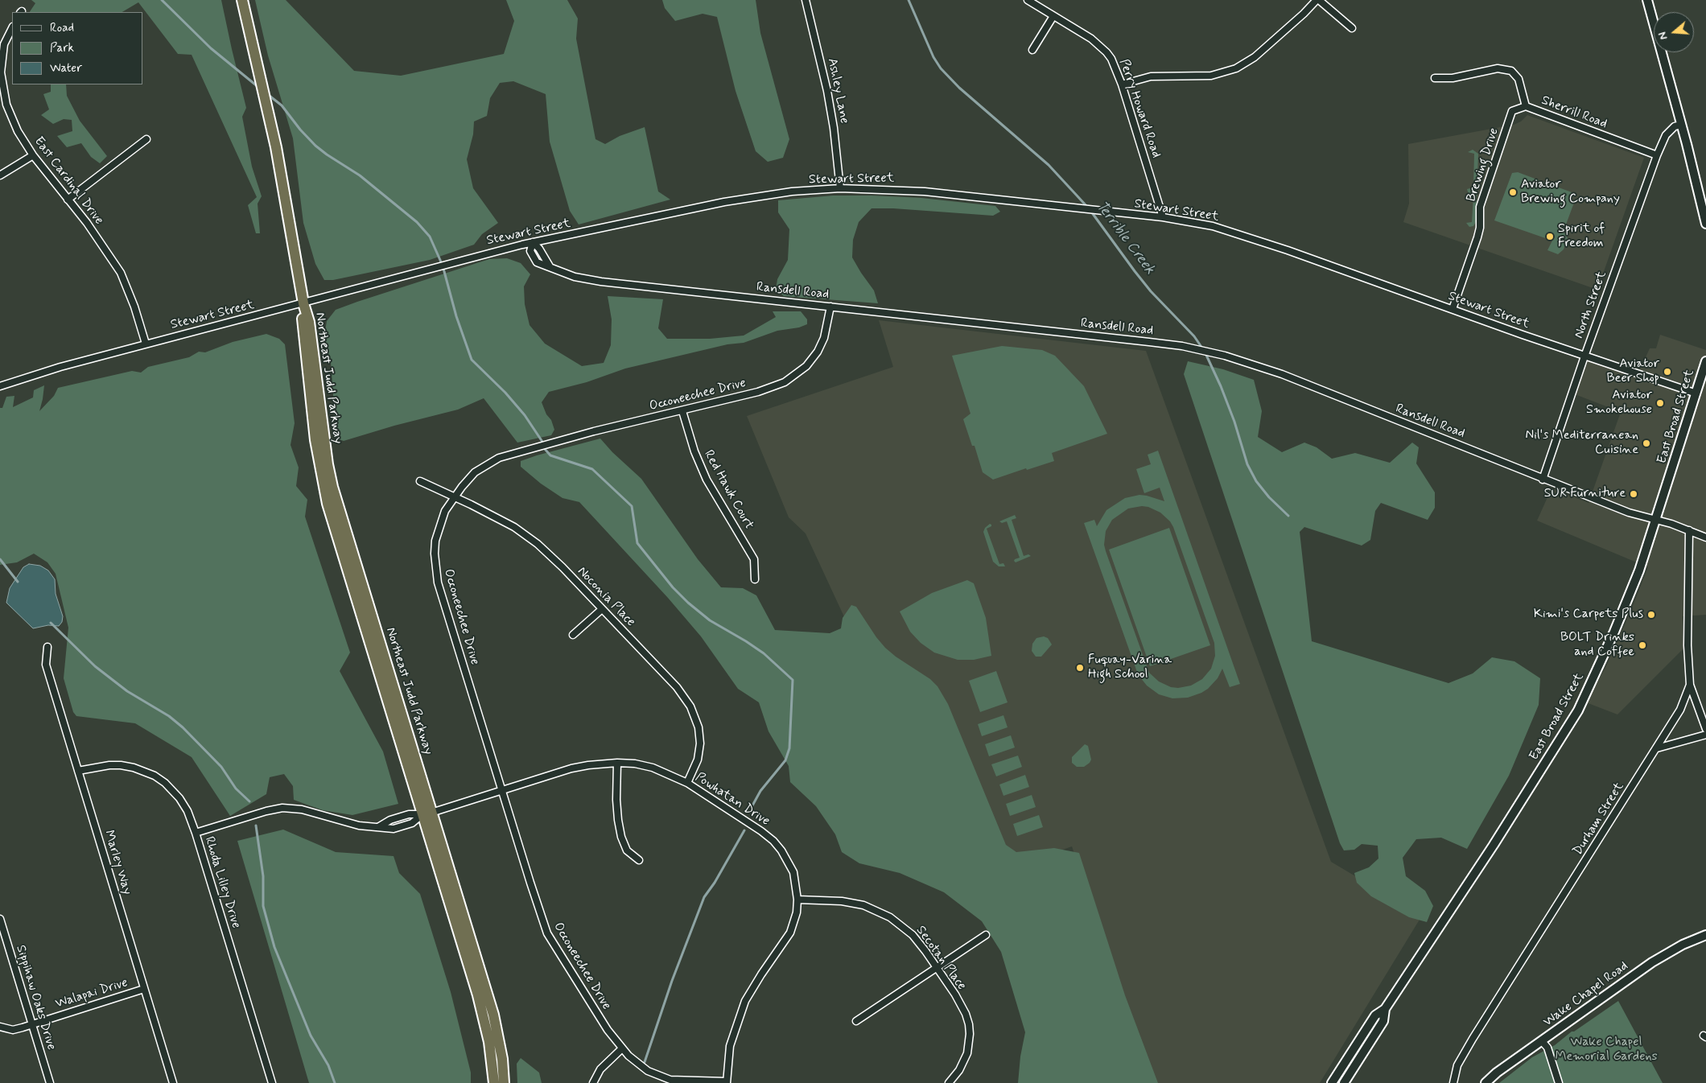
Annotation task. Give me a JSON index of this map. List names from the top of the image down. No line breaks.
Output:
{"streets":{"highway":["Northeast Judd Parkway"],"main road":["East Broad Street","Wake Chapel Road"],"street":["Ashley Lane","Perry Howard Road","Sherrill Road","Brewing Drive","Stewart Street","East Cardinal Drive","Ransdell Road","North Street","Occoneechee Drive","Red Hawk Court","Noconia Place","Powhatan Drive","Durham Street","Marley Way","Rhoda Lilley Drive","Secotan Place","Walapai Drive","Sippihaw Oaks Drive"]},"crossings":[["Ashley Lane","Stewart Street"],["Perry Howard Road","Stewart Street"],["Sherrill Road","Brewing Drive"],["Sherrill Road","North Street"],["Brewing Drive","Stewart Street"],["Stewart Street","East Cardinal Drive"],["Stewart Street","Ransdell Road"],["Stewart Street","North Street"],["Stewart Street","Northeast Judd Parkway"],["Stewart Street","East Broad Street"],["Ransdell Road","North Street"],["Ransdell Road","Occoneechee Drive"],["Ransdell Road","East Broad Street"],["Ransdell Road","Durham Street"],["Northeast Judd Parkway","Powhatan Drive"],["Occoneechee Drive","Red Hawk Court"],["Occoneechee Drive","Noconia Place"],["Occoneechee Drive","Powhatan Drive"],["Noconia Place","Powhatan Drive"],["Powhatan Drive","Secotan Place"],["Marley Way","Rhoda Lilley Drive"],["Marley Way","Walapai Drive"],["Walapai Drive","Sippihaw Oaks Drive"]],"water":["Terrible Creek"],"parks":["Wake Chapel Memorial Gardens"],"places":["Aviator Brewing Company","Spirit of Freedom","Aviator Beer Shop","Aviator Smokehouse","Nil's Mediterranean Cuisine","SUR Furniture","Kimi's Carpets Plus","BOLT Drinks and Coffee","Fuquay-Varina High School"],"legend":["Road","Park","Water"],"north":"left"}
